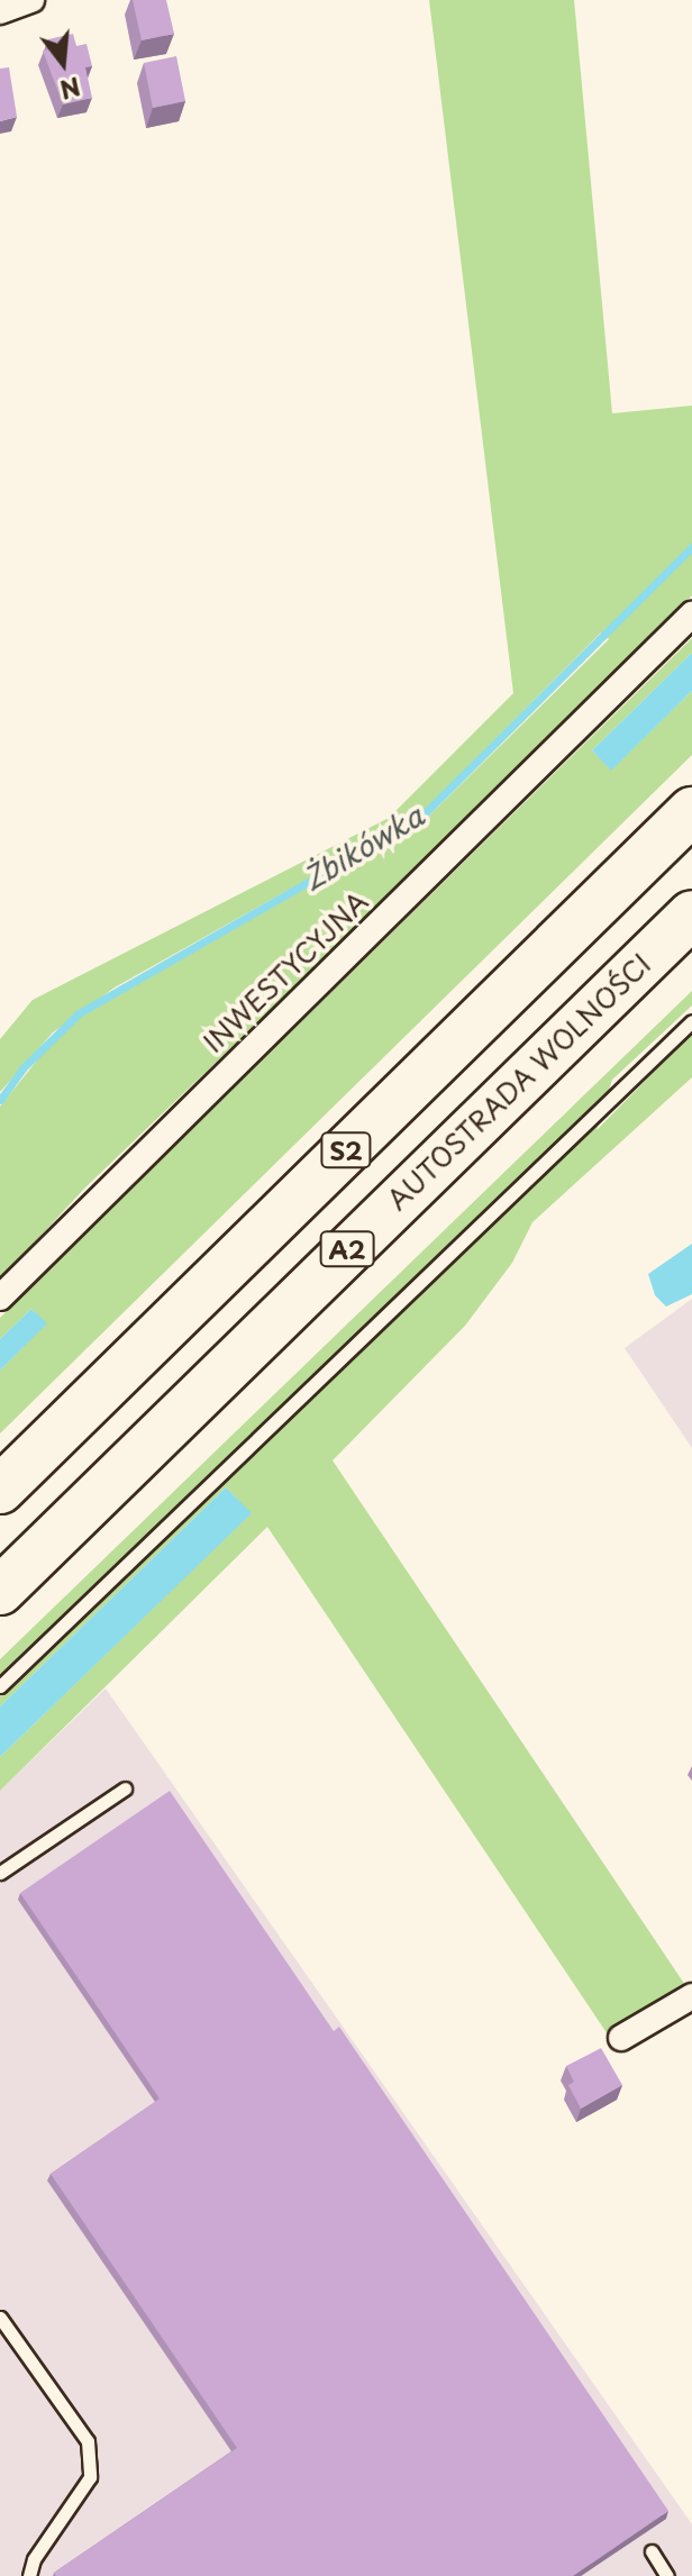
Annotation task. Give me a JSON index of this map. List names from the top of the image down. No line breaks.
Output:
{"streets":{"highway":["AUTOSTRADA WOLNOŚCI","S2","A2"],"street":["INWESTYCYJNA"]},"water":["Żbikówka"],"north":"bottom"}
